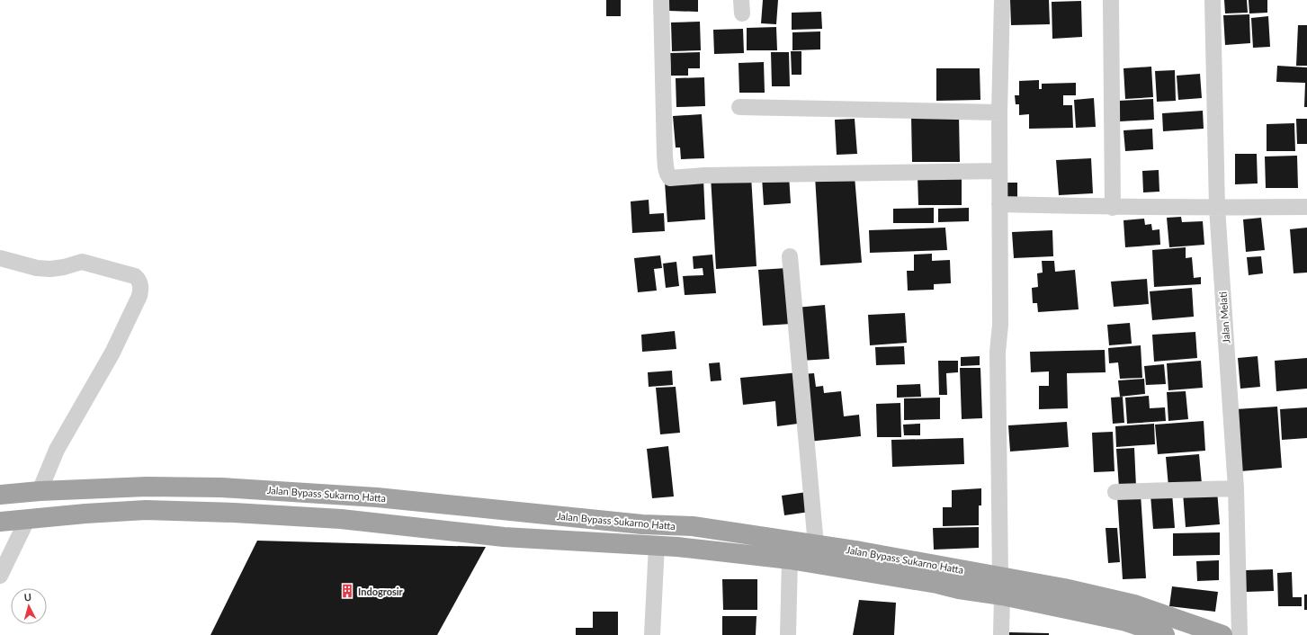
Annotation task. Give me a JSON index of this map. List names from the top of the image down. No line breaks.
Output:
{"streets":{"highway":["Jalan Bypass Sukarno Hatta"],"street":["Jalan Melati"]},"places":{"building":["Indogrosir"]},"north":"top"}
